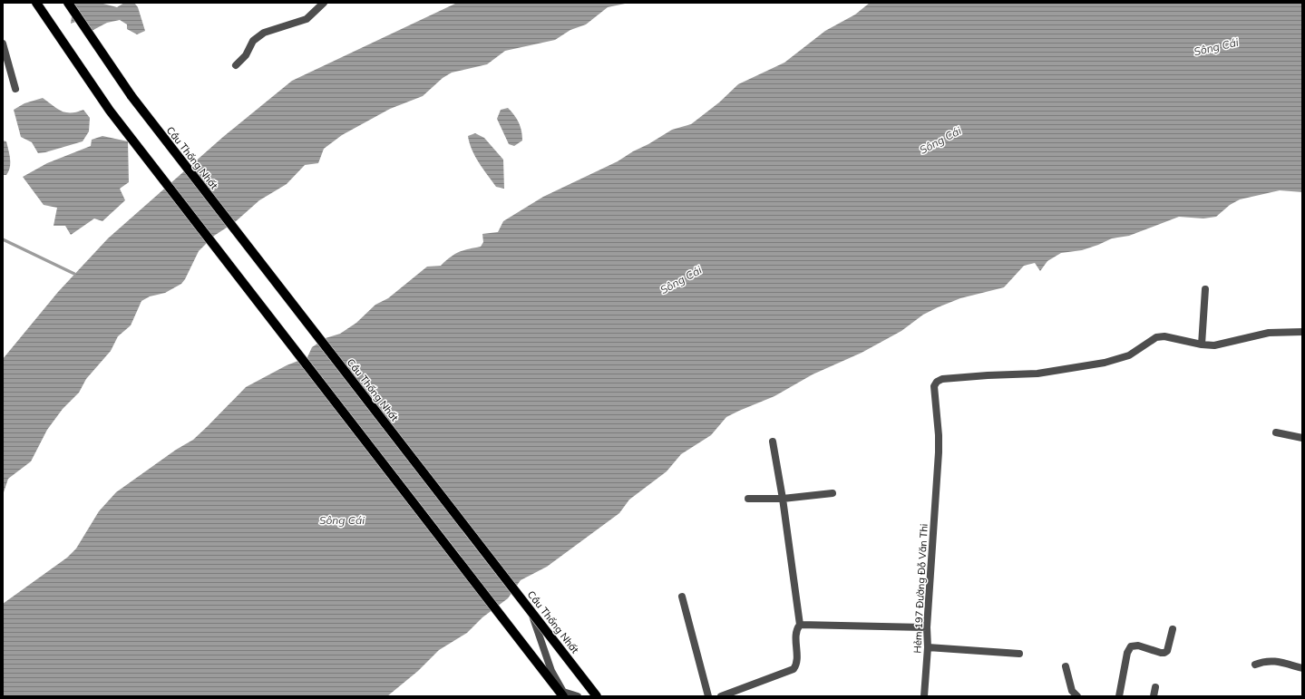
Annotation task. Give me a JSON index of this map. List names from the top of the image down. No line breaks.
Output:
{"streets":{"main road":["Cầu Thống Nhất"],"street":["Hẻm 197 Đường Đỗ Văn Thi"]},"water":["Sông Cái"]}
